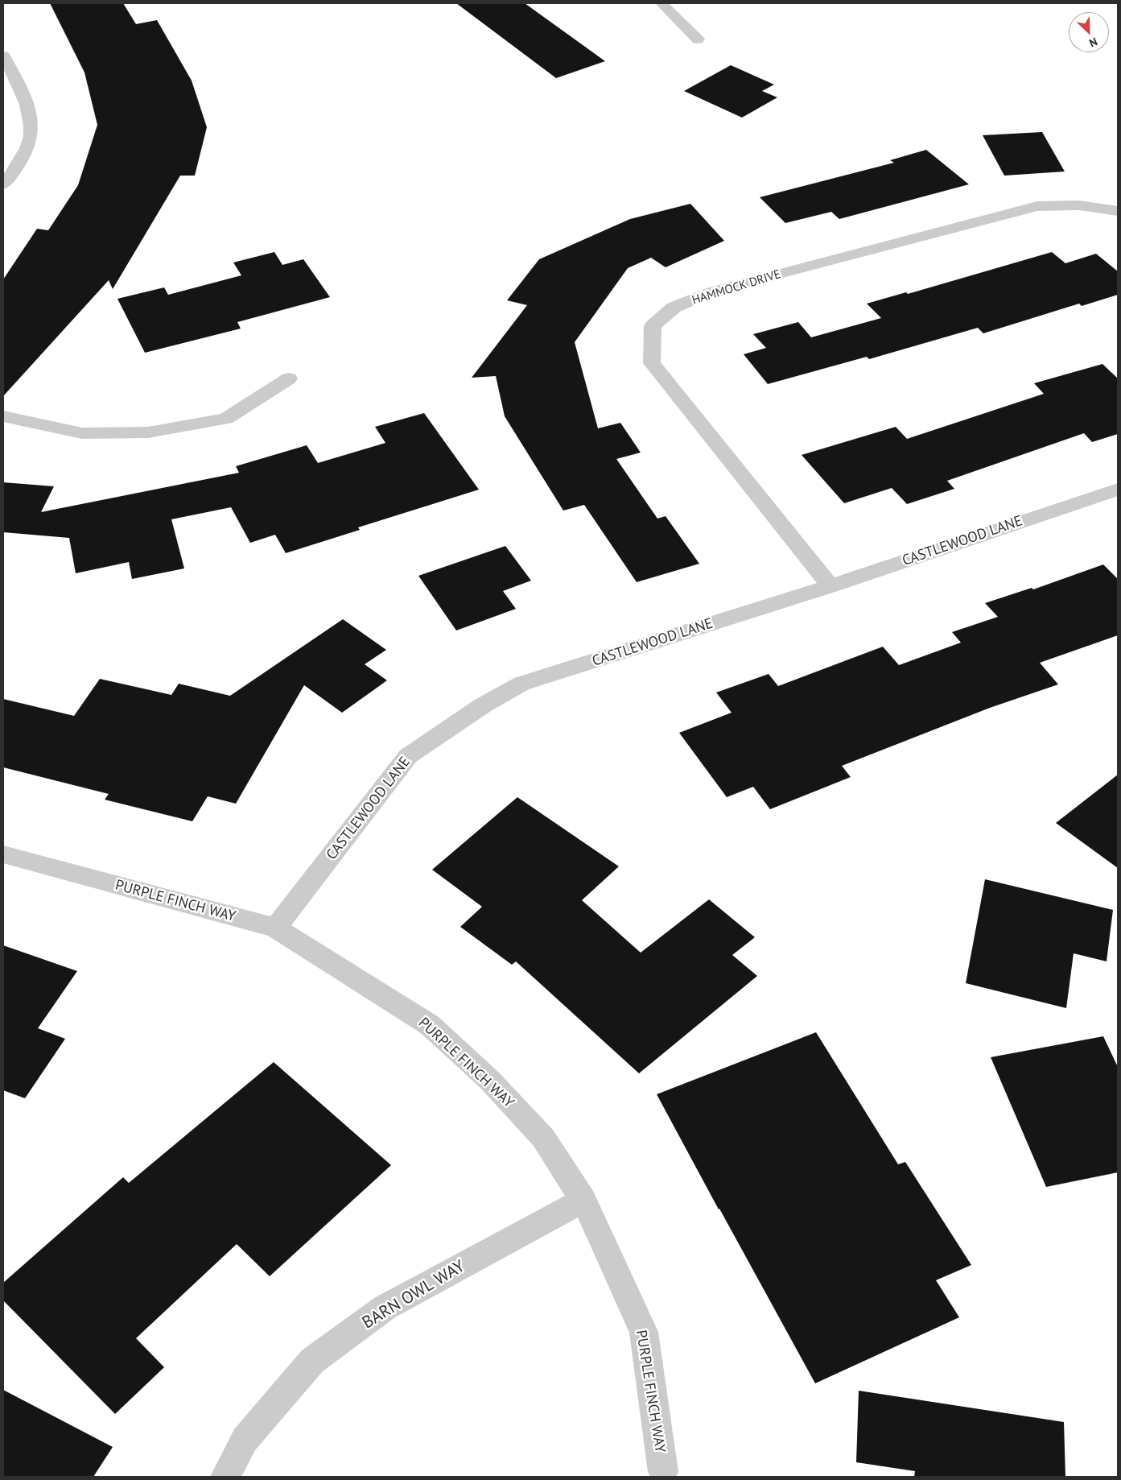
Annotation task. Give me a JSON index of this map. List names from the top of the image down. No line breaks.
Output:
{"streets":{"street":["HAMMOCK DRIVE","CASTLEWOOD LANE","PURPLE FINCH WAY","BARN OWL WAY"]},"crossings":[["HAMMOCK DRIVE","CASTLEWOOD LANE"],["CASTLEWOOD LANE","PURPLE FINCH WAY"],["PURPLE FINCH WAY","BARN OWL WAY"]],"north":"bottom right"}
